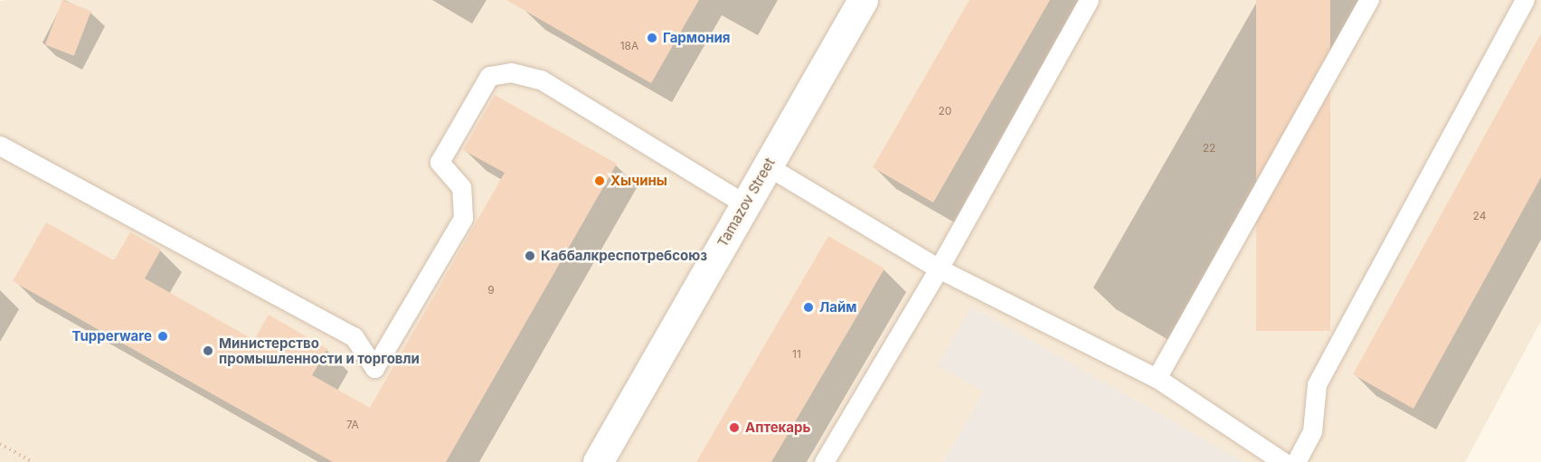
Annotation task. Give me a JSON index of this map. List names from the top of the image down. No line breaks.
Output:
{"streets":{"street":["Tamazov Street"]},"places":["Гармония","Хычины","Каббалкреспотребсоюз","Лайм","Tupperware","Министерство промышленности и торговли","Аптекарь"],"house_numbers":["18А","20","22","24","9","11","7А"]}
